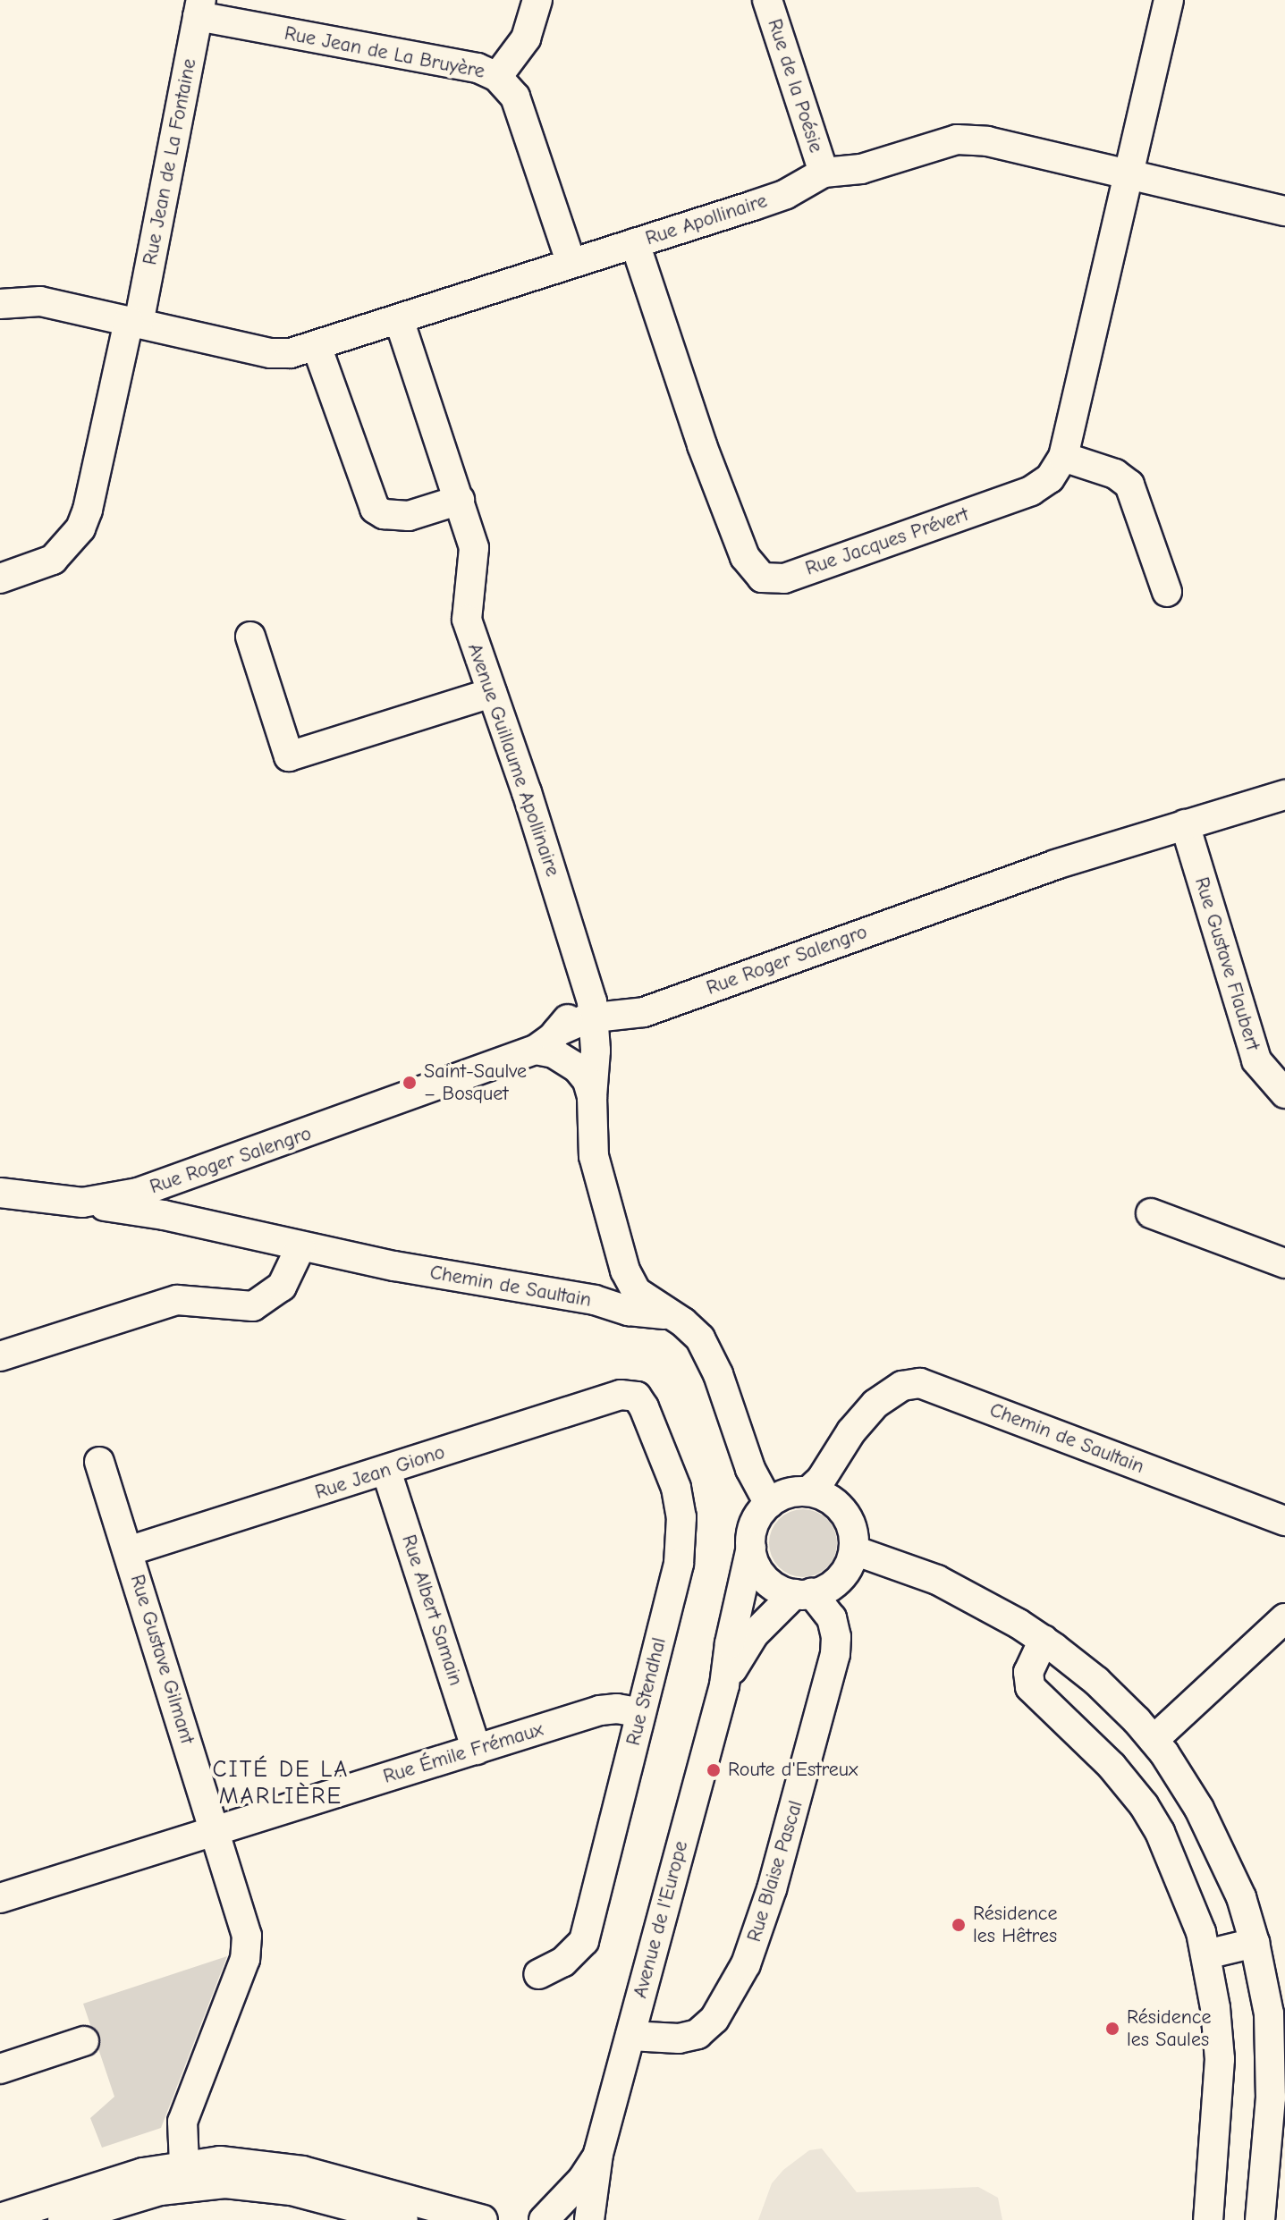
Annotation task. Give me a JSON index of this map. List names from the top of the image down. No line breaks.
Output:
{"streets":{"street":["Rue Jean de La Bruyère","Rue de la Poésie","Rue Jean de La Fontaine","Rue Apollinaire","Rue Jacques Prévert","Avenue Guillaume Apollinaire","Rue Roger Salengro","Rue Gustave Flaubert","Chemin de Saultain","Rue Jean Giono","Rue Albert Samain","Rue Gustave Gilmant","Rue Stendhal","Rue Émile Frémaux","Rue Blaise Pascal","Avenue de l'Europe"]},"crossings":[["Rue Jean de La Bruyère","Rue Jean de La Fontaine"],["Rue Jean de La Bruyère","Rue Apollinaire"],["Rue de la Poésie","Rue Apollinaire"],["Rue Jean de La Fontaine","Rue Apollinaire"],["Rue Apollinaire","Rue Jacques Prévert"],["Rue Apollinaire","Avenue Guillaume Apollinaire"],["Avenue Guillaume Apollinaire","Rue Roger Salengro"],["Rue Roger Salengro","Rue Gustave Flaubert"],["Rue Roger Salengro","Chemin de Saultain"],["Chemin de Saultain","Rue Blaise Pascal"],["Chemin de Saultain","Avenue de l'Europe"],["Rue Jean Giono","Rue Albert Samain"],["Rue Jean Giono","Rue Gustave Gilmant"],["Rue Jean Giono","Rue Stendhal"],["Rue Albert Samain","Rue Émile Frémaux"],["Rue Gustave Gilmant","Rue Émile Frémaux"],["Rue Stendhal","Rue Émile Frémaux"],["Rue Blaise Pascal","Avenue de l'Europe"]],"districts":["CITÉ DE LA MARLIÈRE"],"places":["Saint-Saulve – Bosquet","Route d'Estreux","Résidence les Hêtres","Résidence les Saules"]}
